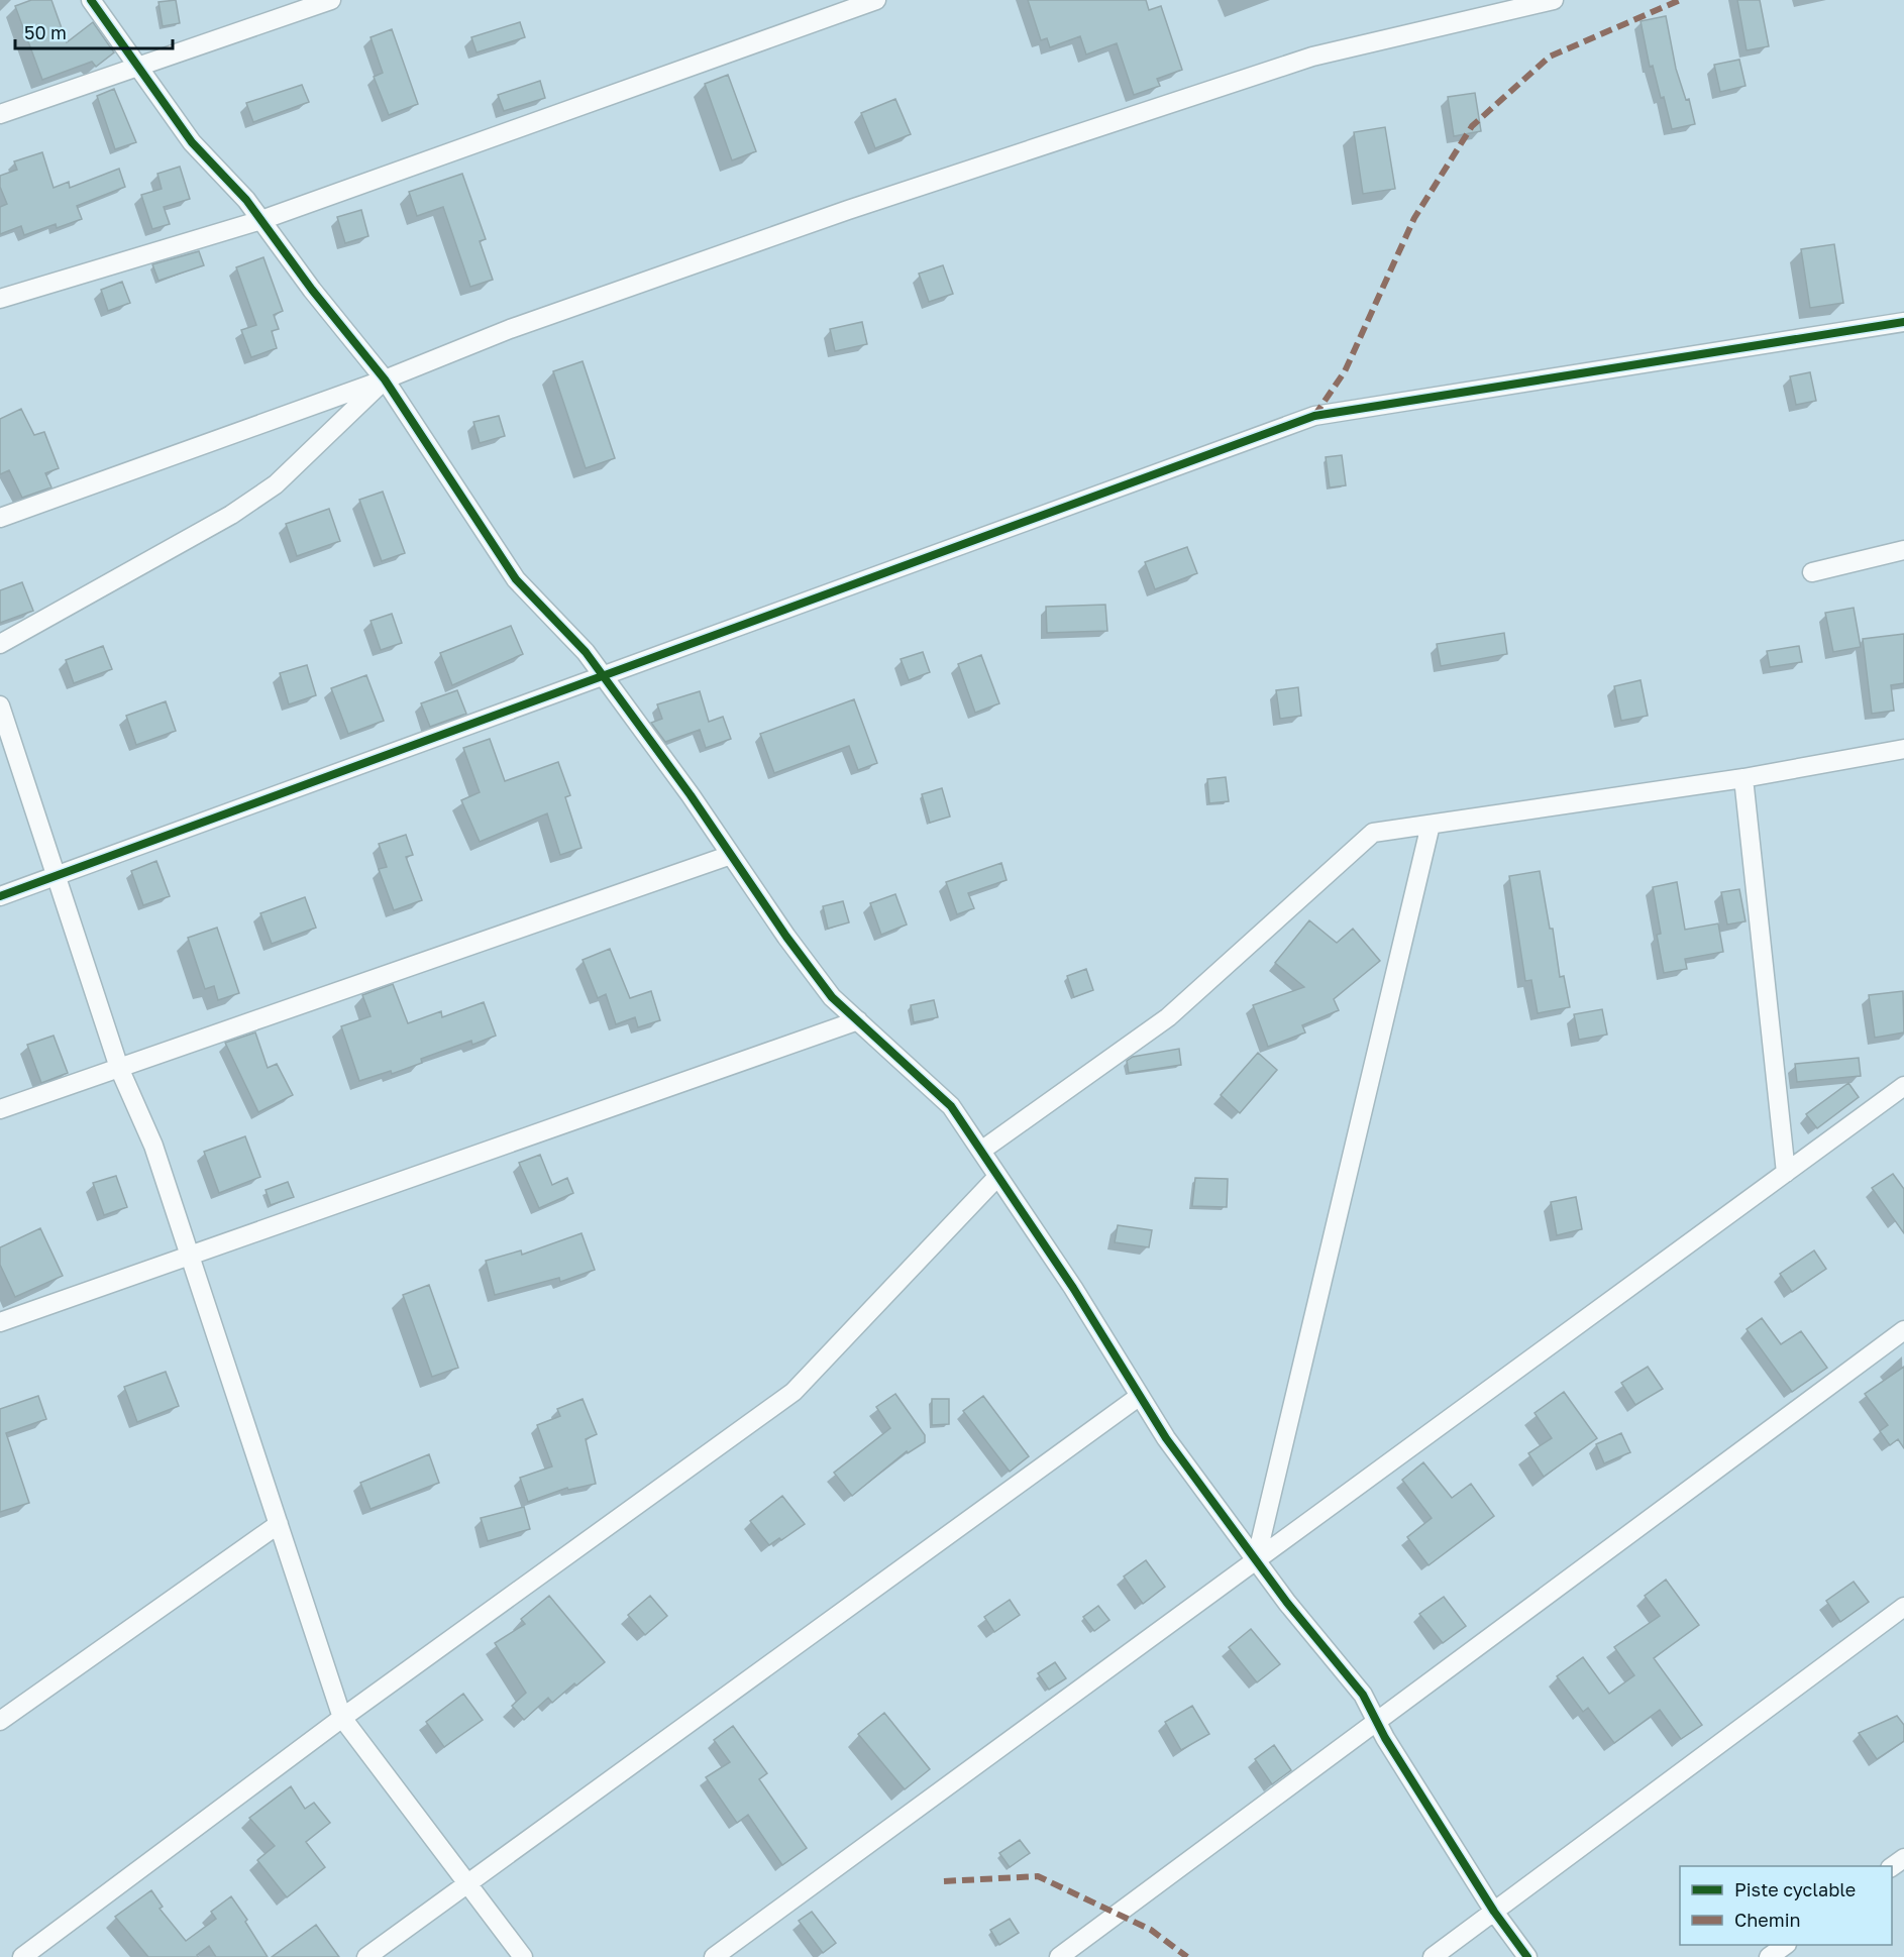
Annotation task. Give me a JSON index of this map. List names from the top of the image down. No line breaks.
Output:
{"legend":["Piste cyclable","Chemin"],"scale_bar":"50 m"}
